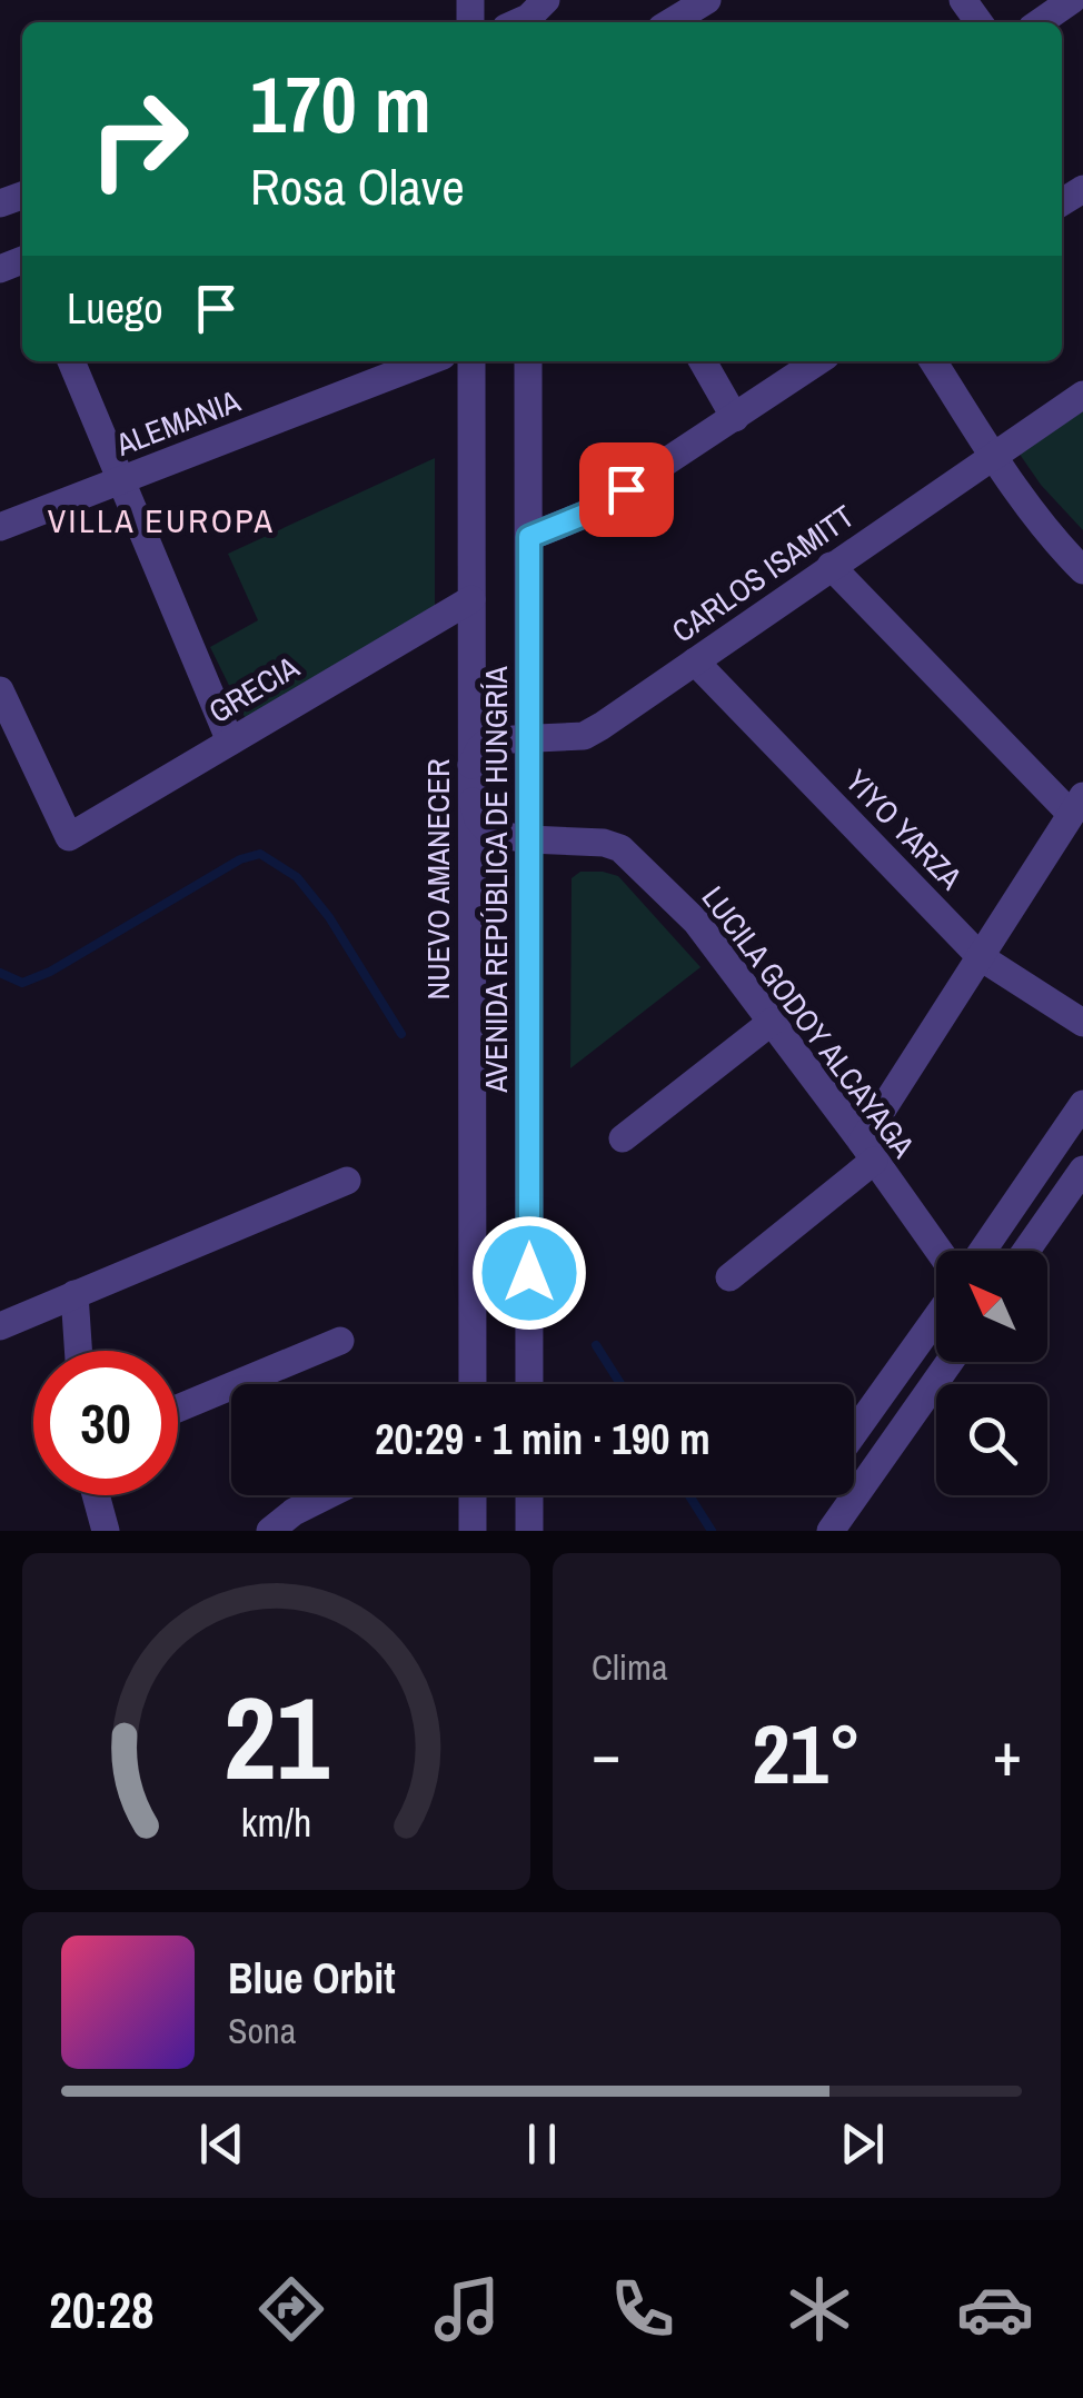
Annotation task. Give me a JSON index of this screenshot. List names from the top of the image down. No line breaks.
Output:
{"streets":{"street":["ALEMANIA","CARLOS ISAMITT","GRECIA","YIYO YARZA","NUEVO AMANECER","AVENIDA REPÚBLICA DE HUNGRÍA","LUCILA GODOY ALCAYAGA"]},"crossings":[["CARLOS ISAMITT","YIYO YARZA"],["CARLOS ISAMITT","NUEVO AMANECER"],["CARLOS ISAMITT","AVENIDA REPÚBLICA DE HUNGRÍA"],["GRECIA","NUEVO AMANECER"],["NUEVO AMANECER","LUCILA GODOY ALCAYAGA"],["AVENIDA REPÚBLICA DE HUNGRÍA","LUCILA GODOY ALCAYAGA"]],"districts":["VILLA EUROPA"],"north":"top left","page":{"turn":["170 m","Rosa Olave"],"then":"Luego","limit":"30","trip":"20:29 · 1 min · 190 m","tile":"Clima","heat":["−","21°","+"],"song":["Blue Orbit","Sona"],"tabs":"20:28","gauge":["21","km/h"]}}
